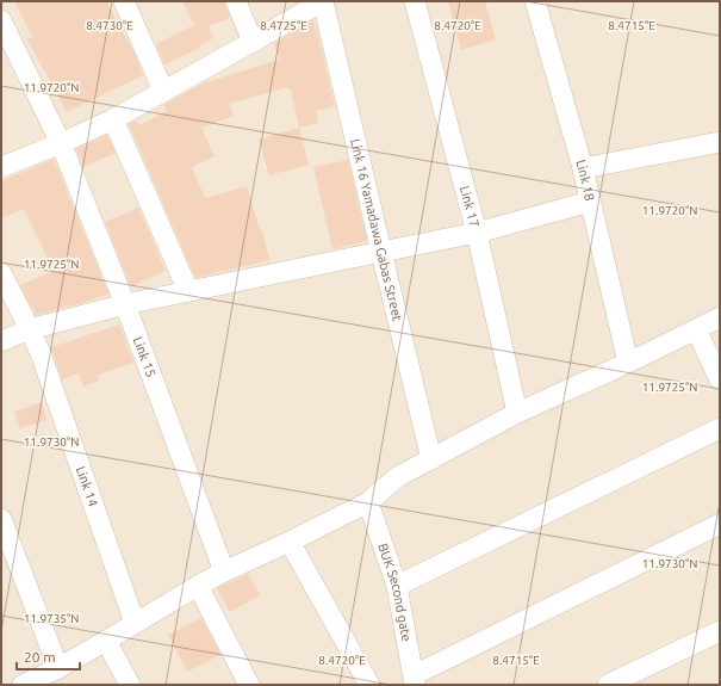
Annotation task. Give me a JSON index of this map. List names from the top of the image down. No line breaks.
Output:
{"streets":{"street":["Link 18","Link 17","Link 16 Yamadawa Gabas Street","Link 15","Link 14","BUK Second gate"]},"scale_bar":"20 m","coordinates":["8.4725°E","8.4720°E","8.4715°E","8.4730°E","11.9720°N","11.9725°N","11.9730°N","11.9735°N"]}
